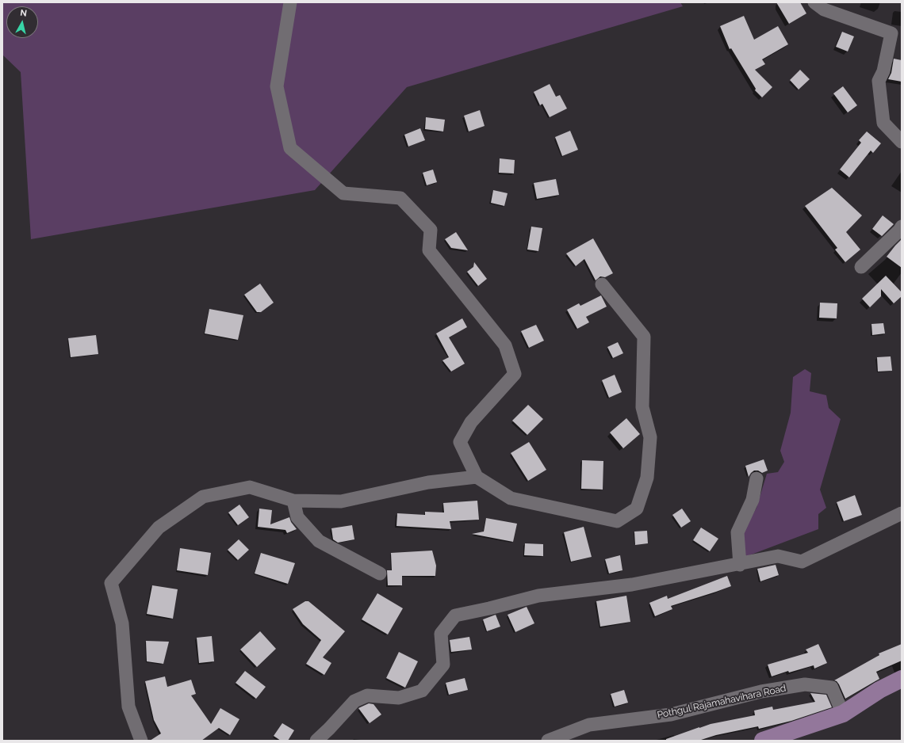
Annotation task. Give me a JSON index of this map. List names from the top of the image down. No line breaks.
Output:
{"streets":{"street":["Pothgul Rajamahavihara Road"]},"north":"top"}
